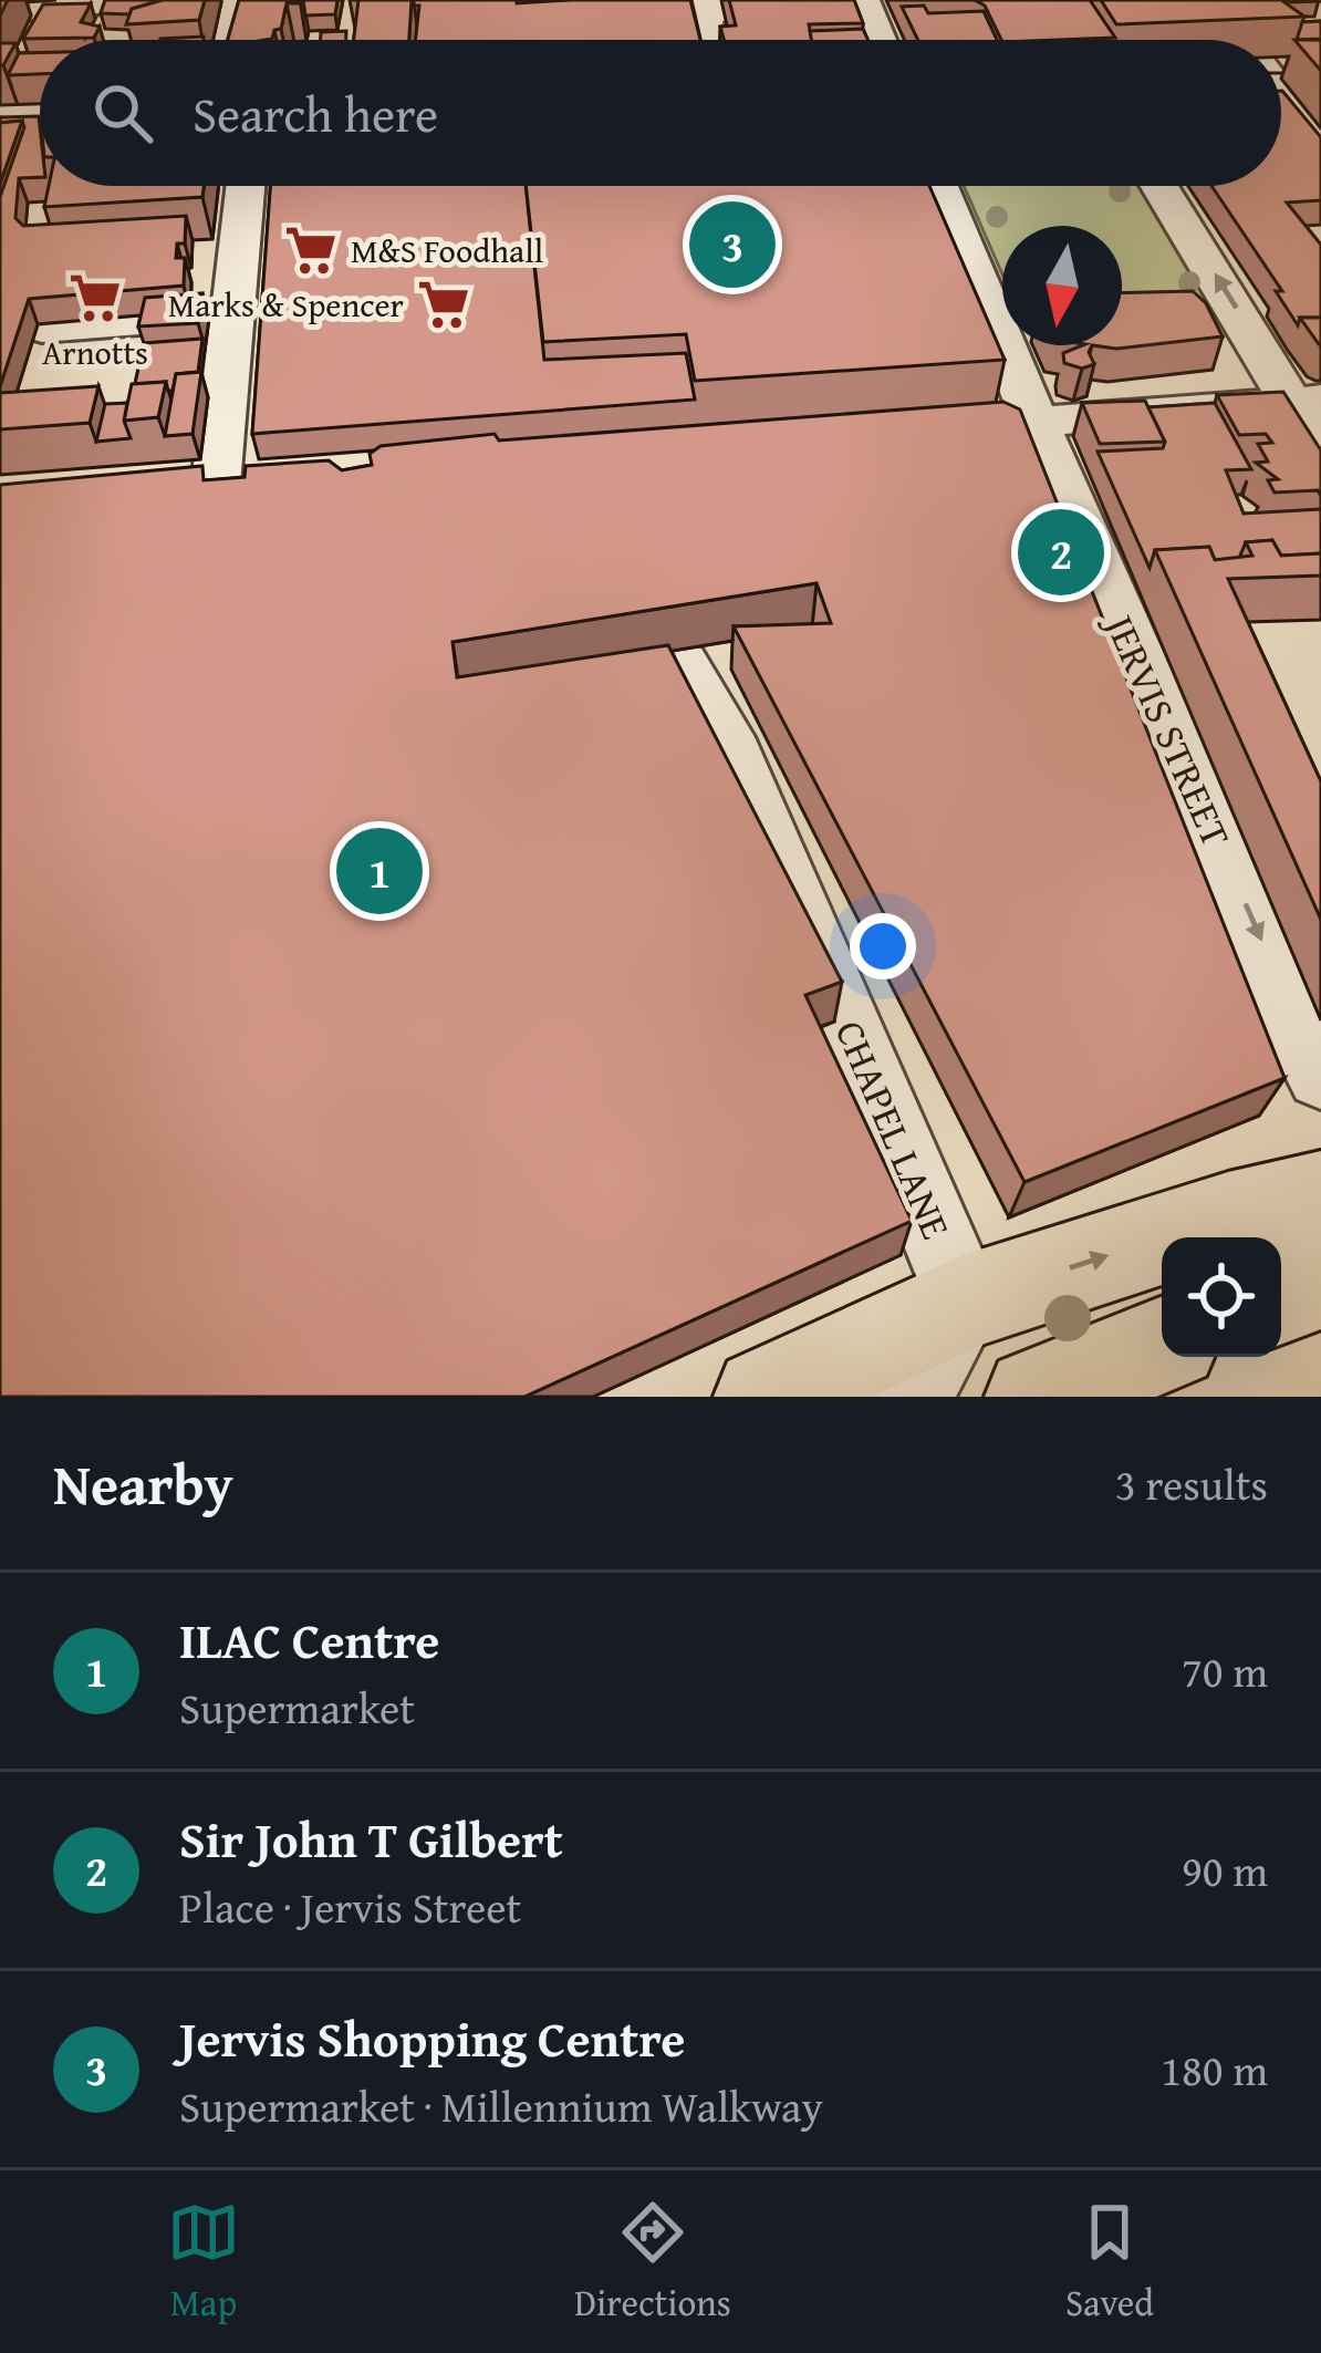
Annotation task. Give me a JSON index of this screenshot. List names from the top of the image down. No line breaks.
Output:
{"streets":{"street":["JERVIS STREET","CHAPEL LANE"]},"one_way":["JERVIS STREET"],"places":{"supermarket":["M&S Foodhall","Arnotts","Marks & Spencer"]},"north":"bottom","page":{"search":"Search here","pins":["3","2","1"],"heading":["Nearby","3 results"],"list":[{"mark":"1","name":"ILAC Centre","note":"Supermarket","value":"70 m"},{"mark":"2","name":"Sir John T Gilbert","note":"Place · Jervis Street","value":"90 m"},{"mark":"3","name":"Jervis Shopping Centre","note":"Supermarket · Millennium Walkway","value":"180 m"}],"nav":["Map","Directions","Saved"]}}
